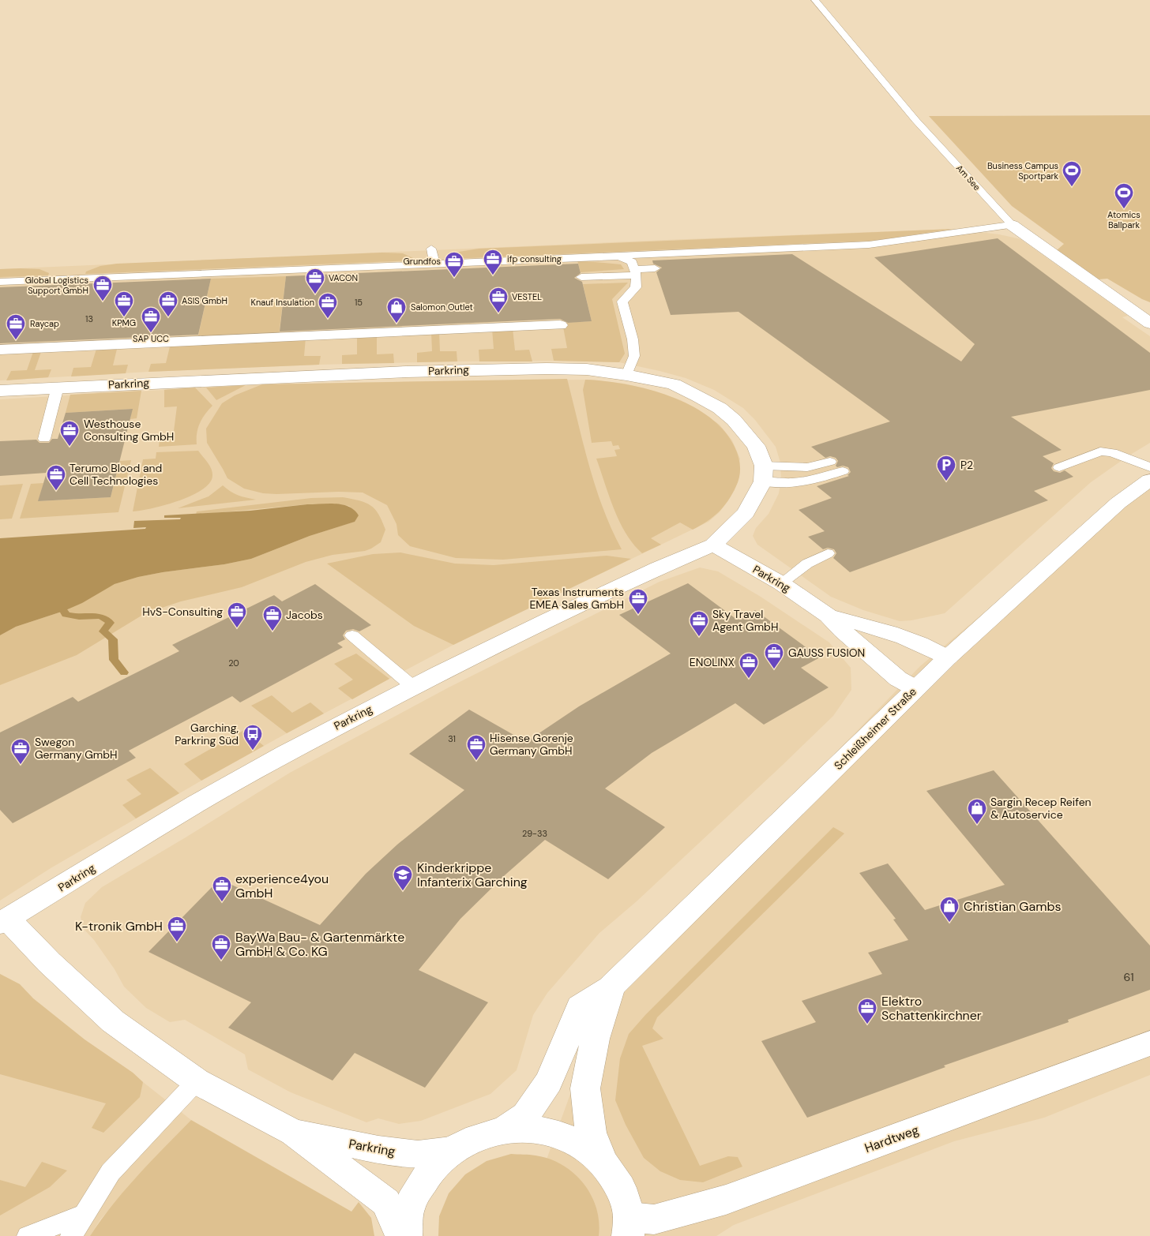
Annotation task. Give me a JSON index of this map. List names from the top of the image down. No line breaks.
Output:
{"streets":{"street":["Am See","Parkring","Schleißheimer Straße","Hardtweg"]},"crossings":[["Parkring","Schleißheimer Straße"],["Schleißheimer Straße","Hardtweg"]],"places":{"sports":["Business Campus Sportpark","Atomics Ballpark"],"office":["ifp consulting","Grundfos","VACON","Global Logistics Support GmbH","VESTEL","KPMG","ASIS GmbH","Knauf Insulation","SAP UCC","Raycap","Westhouse Consulting GmbH","Terumo Blood and Cell Technologies","Texas Instruments EMEA Sales GmbH","HvS-Consulting","Jacobs","Sky Travel Agent GmbH","GAUSS FUSION","ENOLINX","Hisense Gorenje Germany GmbH","Swegon Germany GmbH","experience4you GmbH","K-tronik GmbH","BayWa Bau- & Gartenmärkte GmbH & Co. KG","Elektro Schattenkirchner"],"shop":["Salomon Outlet","Sargin Recep Reifen & Autoservice","Christian Gambs"],"parking":["P2"],"bus stop":["Garching, Parkring Süd"],"school or university":["Kinderkrippe Infanterix Garching"]},"house_numbers":["15","13","20","31","29-33","61"]}
